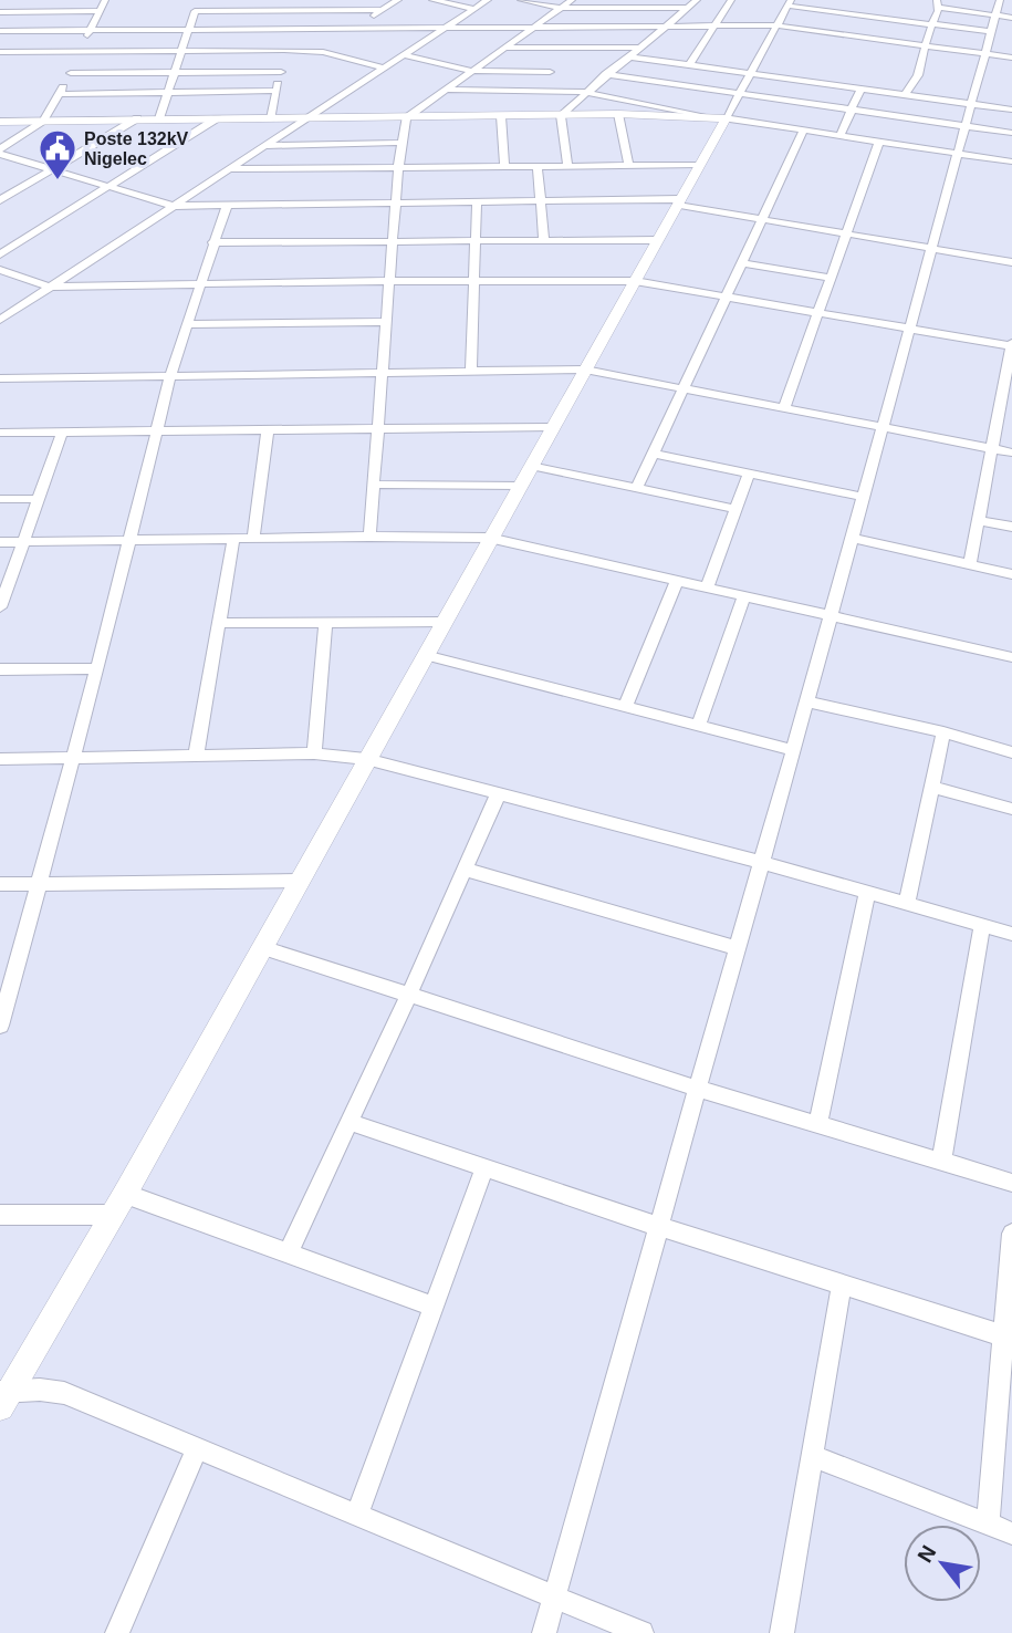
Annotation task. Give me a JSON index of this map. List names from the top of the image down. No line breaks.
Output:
{"places":{"public building":["Poste 132kV Nigelec"]},"north":"top left"}
